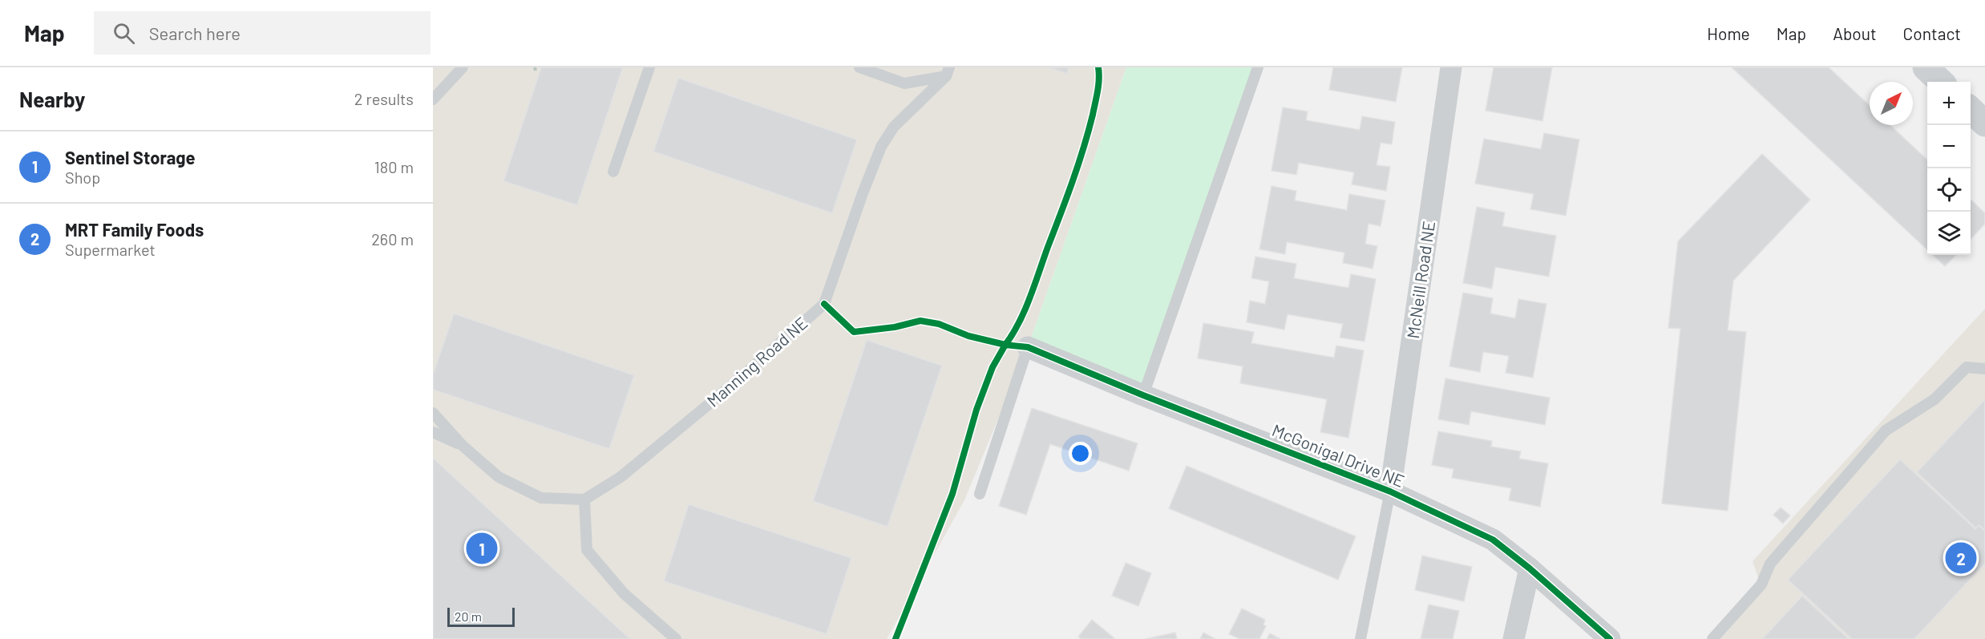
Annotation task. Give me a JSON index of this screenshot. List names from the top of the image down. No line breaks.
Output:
{"streets":{"street":["McNeill Road NE","McGonigal Drive NE"],"lane":["Manning Road NE"]},"crossings":[["McNeill Road NE","McGonigal Drive NE"]],"scale_bar":"20 m","north":"top right","page":{"header":"Map","search":"Search here","nav":["Home","Map","About","Contact"],"heading":["Nearby","2 results"],"map_buttons":["+","−"],"list":[{"mark":"1","name":"Sentinel Storage","note":"Shop","value":"180 m"},{"mark":"2","name":"MRT Family Foods","note":"Supermarket","value":"260 m"}],"pins":["1","2"],"scale":"20 m"}}
